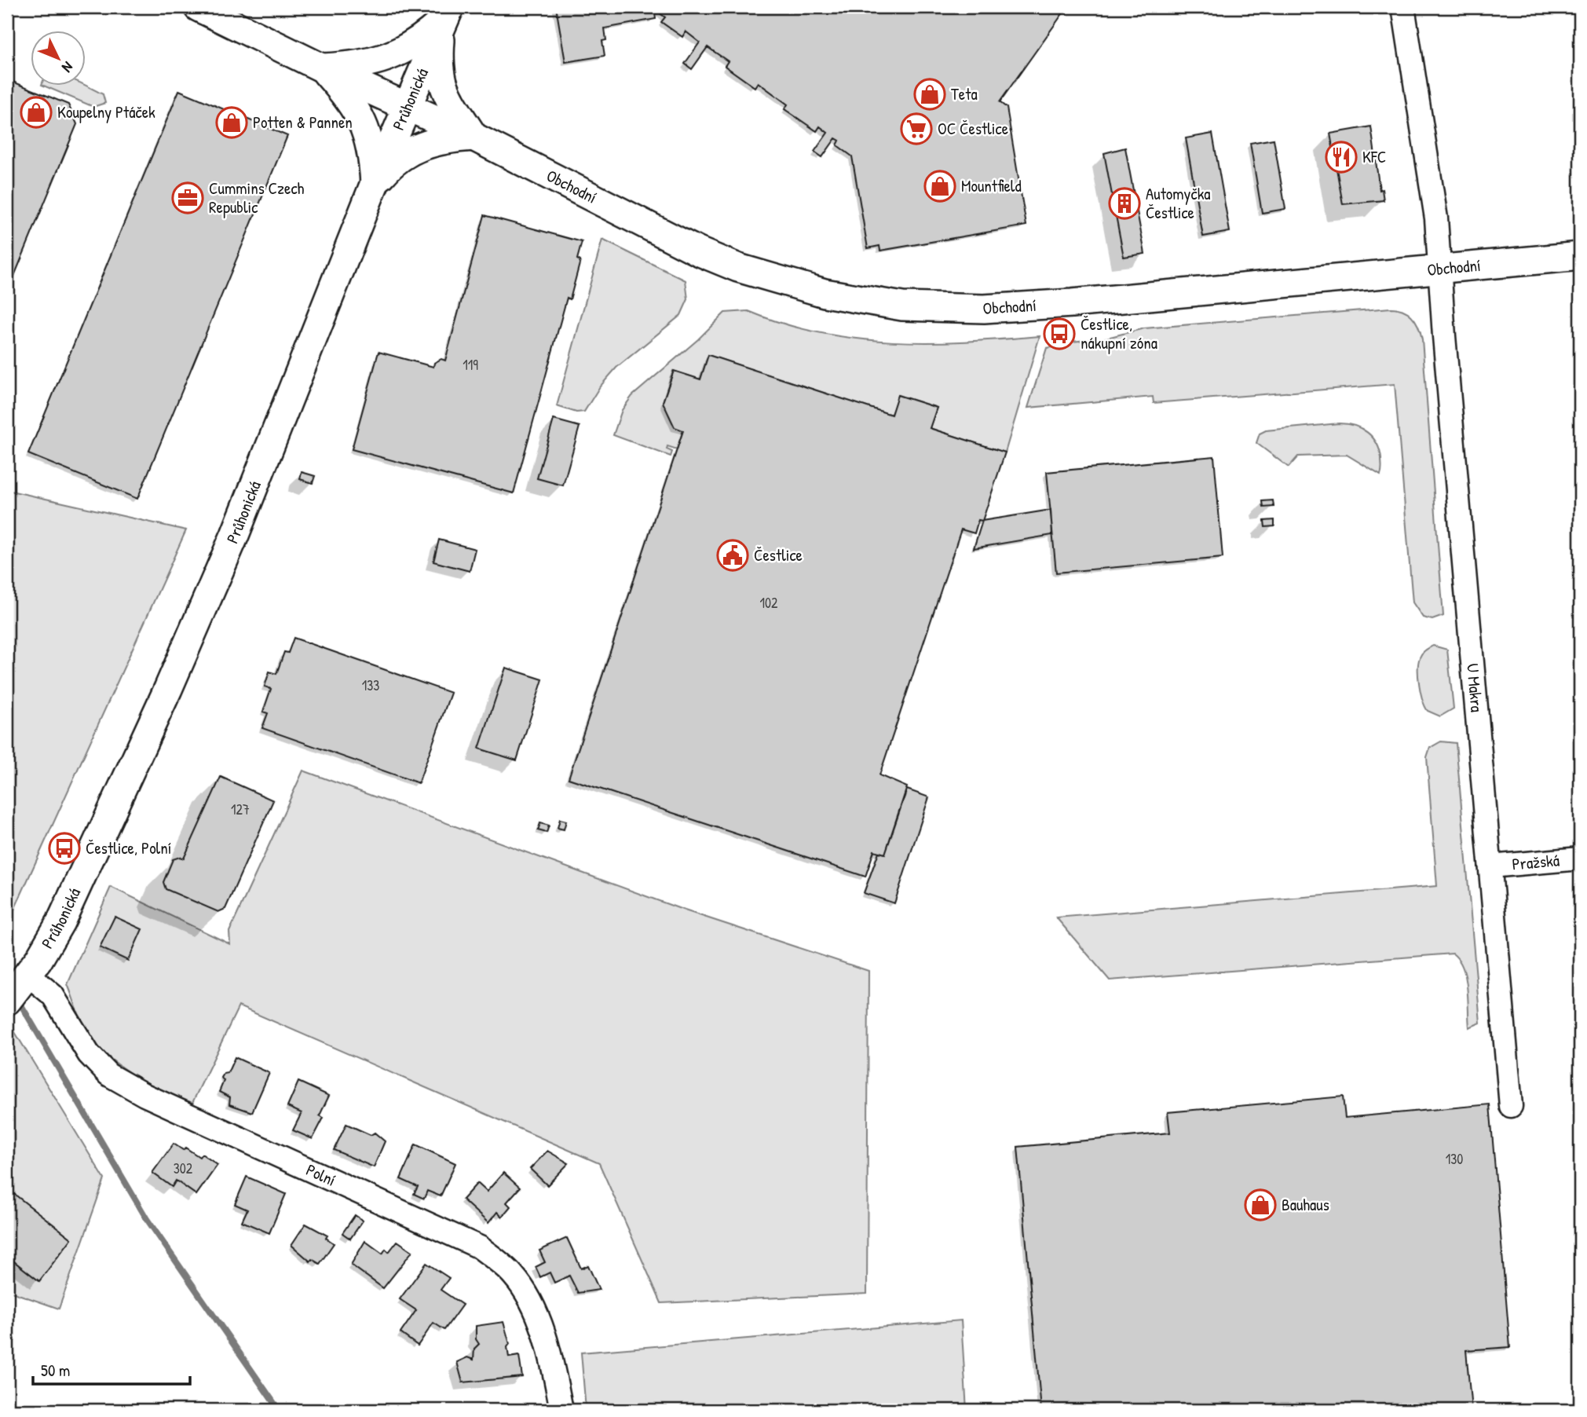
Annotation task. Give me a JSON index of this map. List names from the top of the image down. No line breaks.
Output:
{"streets":{"street":["Průhonická","Obchodní","U Makra","Pražská","Polní"]},"crossings":[["Průhonická","Obchodní"],["Průhonická","Polní"],["Obchodní","U Makra"],["U Makra","Pražská"]],"places":{"shop":["Teta","Koupelny Ptáček","Potten & Pannen","Mountfield","Bauhaus"],"supermarket":["OC Čestlice"],"restaurant":["KFC"],"office":["Cummins Czech Republic"],"building":["Automyčka Čestlice"],"bus stop":["Čestlice, nákupní zóna","Čestlice, Polní"],"public building":["Čestlice"]},"house_numbers":["119","102","133","127","130","302"],"scale_bar":"50 m","north":"bottom right"}
